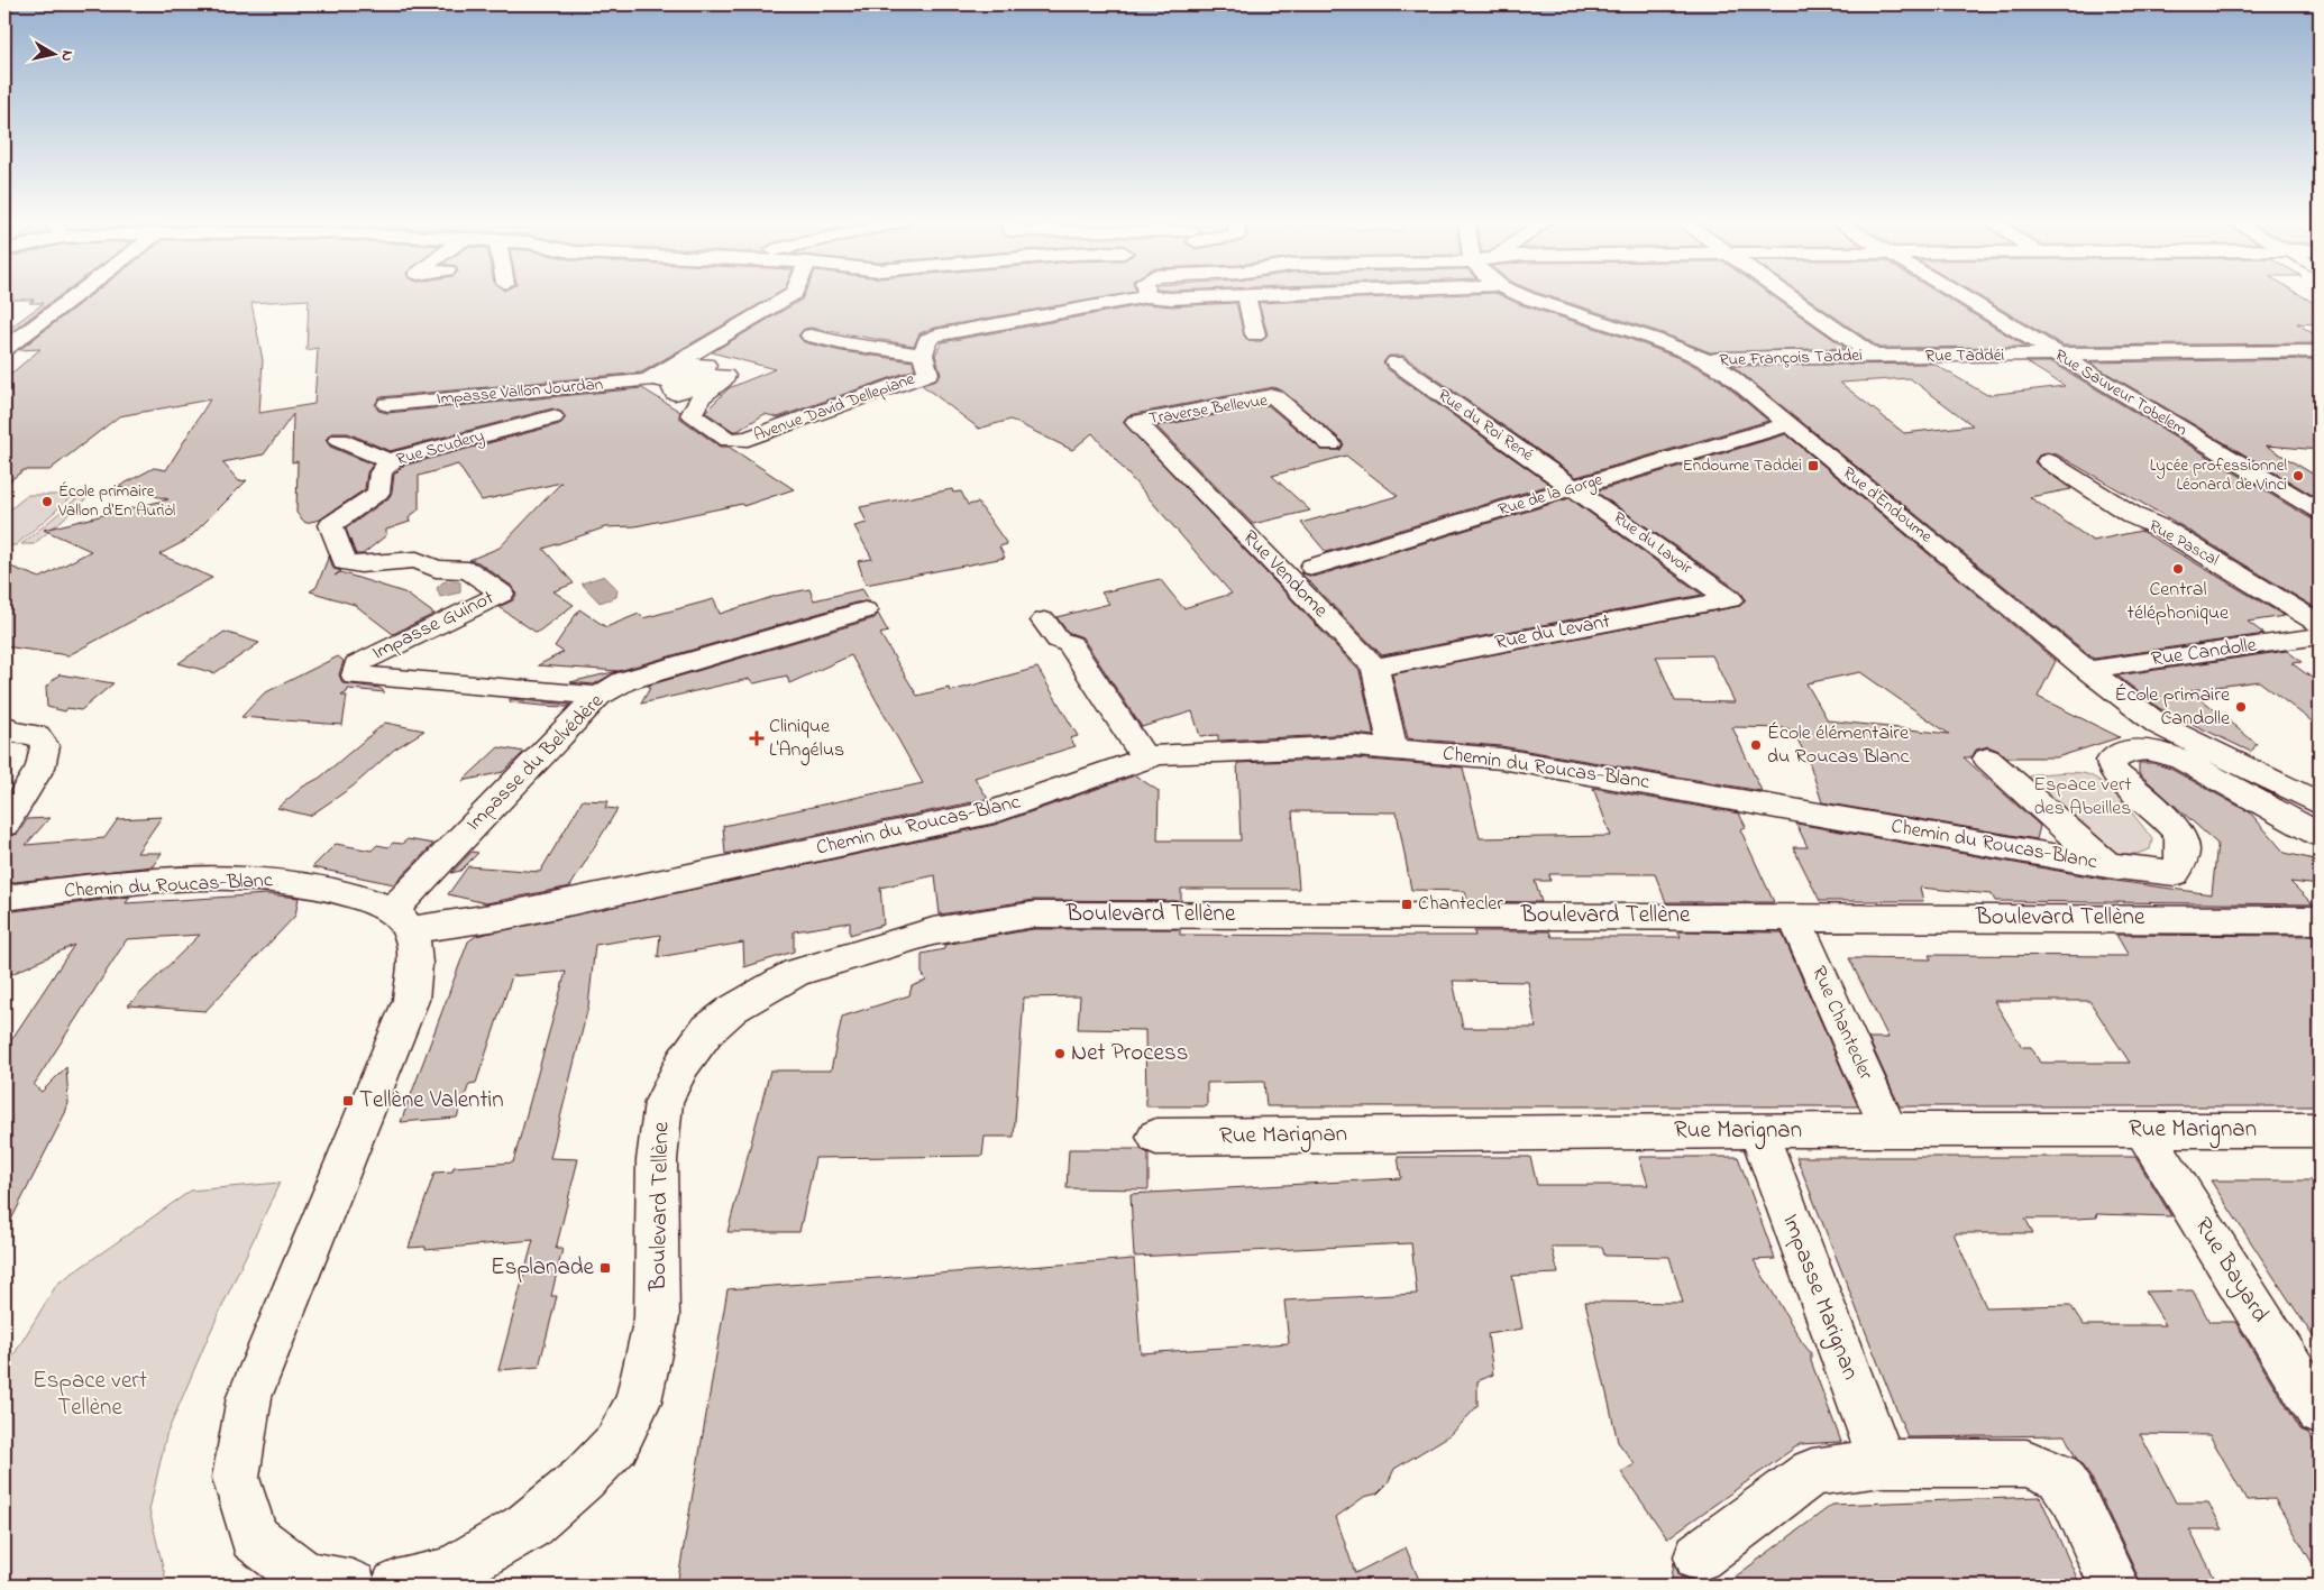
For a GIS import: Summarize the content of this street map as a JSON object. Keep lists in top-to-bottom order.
{
  "streets": {
    "street": [
      "Rue Taddéi",
      "Rue François Taddei",
      "Impasse Vallon Jourdan",
      "Rue Sauveur Tobelem",
      "Avenue David Dellepiane",
      "Traverse Bellevue",
      "Rue du Roi René",
      "Rue Scudery",
      "Rue de la Gorge",
      "Rue d'Endoume",
      "Rue du Lavoir",
      "Rue Pascal",
      "Rue Vendome",
      "Impasse Guinot",
      "Rue du Levant",
      "Rue Candolle",
      "Impasse du Belvédère",
      "Chemin du Roucas-Blanc",
      "Boulevard Tellène",
      "Rue Chantecler",
      "Rue Marignan",
      "Rue Bayard",
      "Impasse Marignan"
    ]
  },
  "crossings": [
    ["Rue Taddéi", "Rue François Taddei"],
    ["Rue Taddéi", "Rue Sauveur Tobelem"],
    ["Rue François Taddei", "Rue d'Endoume"],
    ["Impasse Vallon Jourdan", "Avenue David Dellepiane"],
    ["Traverse Bellevue", "Rue Vendome"],
    ["Rue du Roi René", "Rue de la Gorge"],
    ["Rue du Roi René", "Rue du Lavoir"],
    ["Rue Scudery", "Impasse Guinot"],
    ["Rue de la Gorge", "Rue d'Endoume"],
    ["Rue de la Gorge", "Rue du Lavoir"],
    ["Rue d'Endoume", "Rue Candolle"],
    ["Rue du Lavoir", "Rue du Levant"],
    ["Rue Vendome", "Rue du Levant"],
    ["Impasse Guinot", "Impasse du Belvédère"],
    ["Impasse du Belvédère", "Chemin du Roucas-Blanc"],
    ["Boulevard Tellène", "Rue Chantecler"],
    ["Rue Chantecler", "Rue Marignan"],
    ["Rue Marignan", "Rue Bayard"],
    ["Rue Marignan", "Impasse Marignan"]
  ],
  "parks": ["Espace vert des Abeilles", "Espace vert Tellène"],
  "places": {
    "transit": [
      "Endoume Taddei",
      "Chantecler",
      "Tellène Valentin",
      "Esplanade"
    ],
    "other": [
      "Lycée professionnel Léonard de Vinci",
      "École primaire Vallon d'En Auriòl",
      "Central téléphonique",
      "École primaire Candolle",
      "École élémentaire du Roucas Blanc",
      "Net Process"
    ],
    "health": ["Clinique L'Angélus"]
  },
  "north": "right"
}
